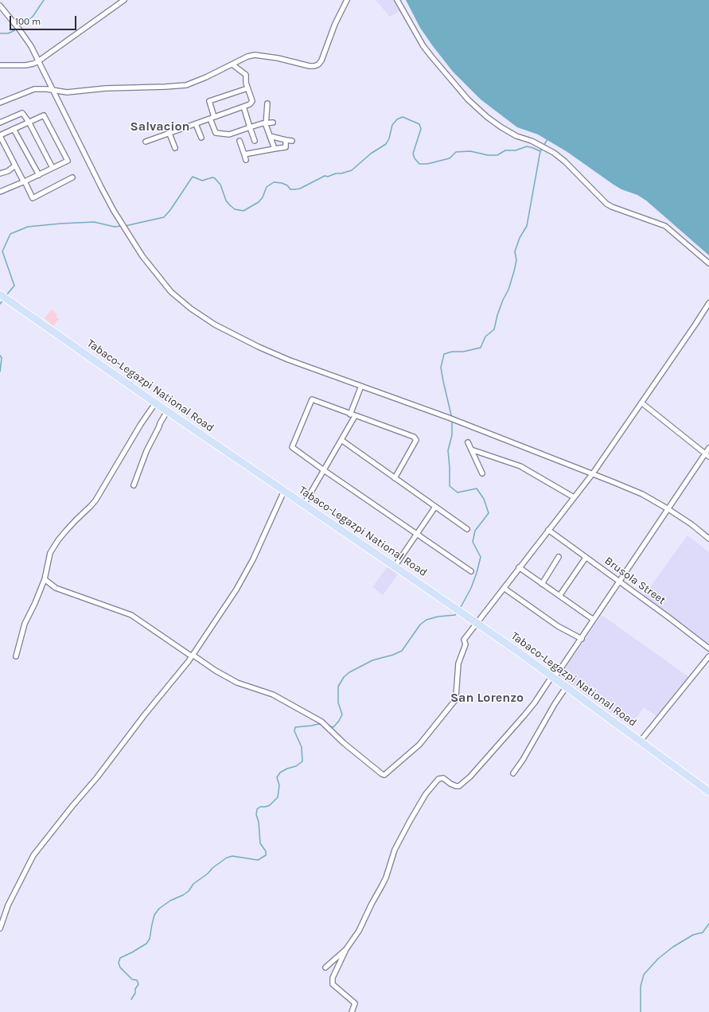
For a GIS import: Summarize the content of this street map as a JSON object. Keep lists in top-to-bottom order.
{
  "streets": {
    "main road": ["Tabaco-Legazpi National Road"],
    "street": ["Brusola Street"]
  },
  "districts": ["Salvacion", "San Lorenzo"],
  "scale_bar": "100 m"
}
